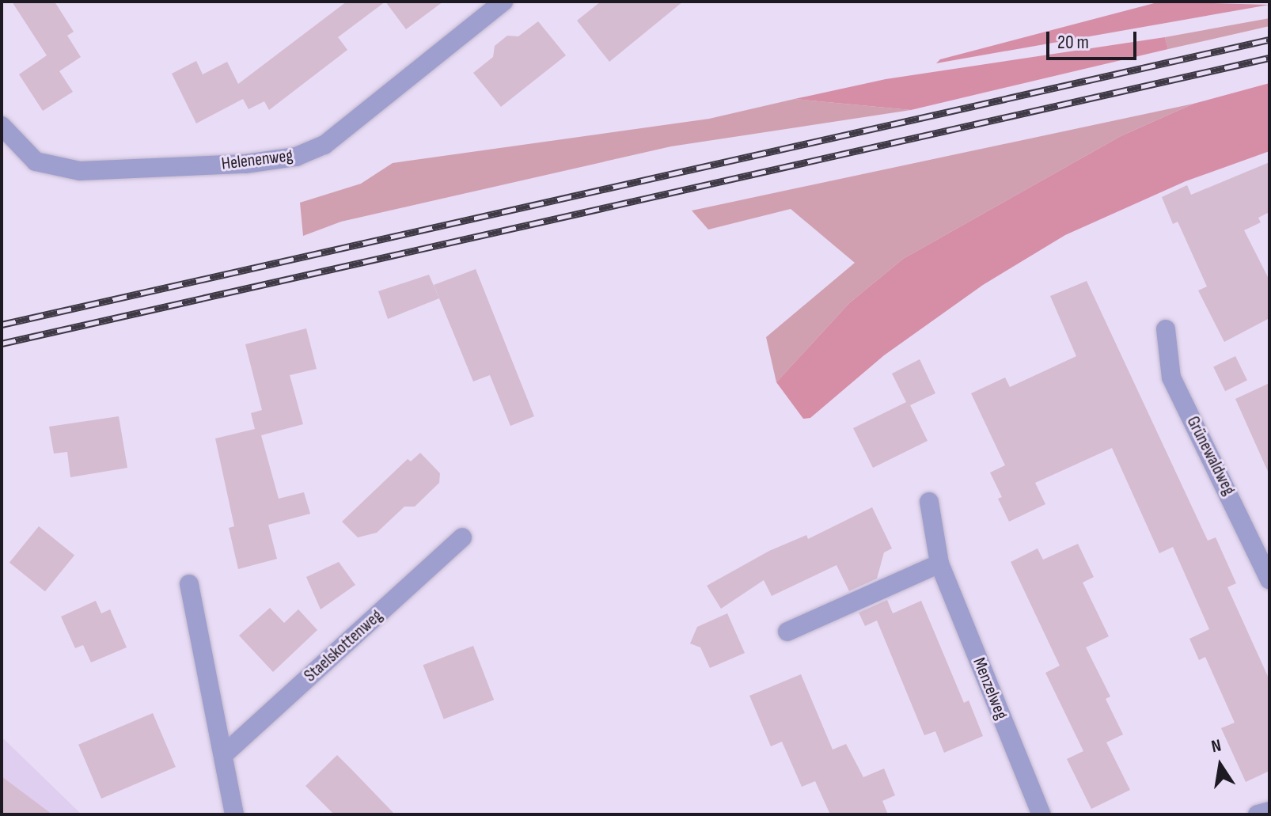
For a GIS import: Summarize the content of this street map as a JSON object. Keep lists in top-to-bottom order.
{
  "streets": {
    "street": [
      "Helenenweg",
      "Grünewaldweg",
      "Staelskottenweg",
      "Menzelweg"
    ]
  },
  "scale_bar": "20 m",
  "north": "top"
}
